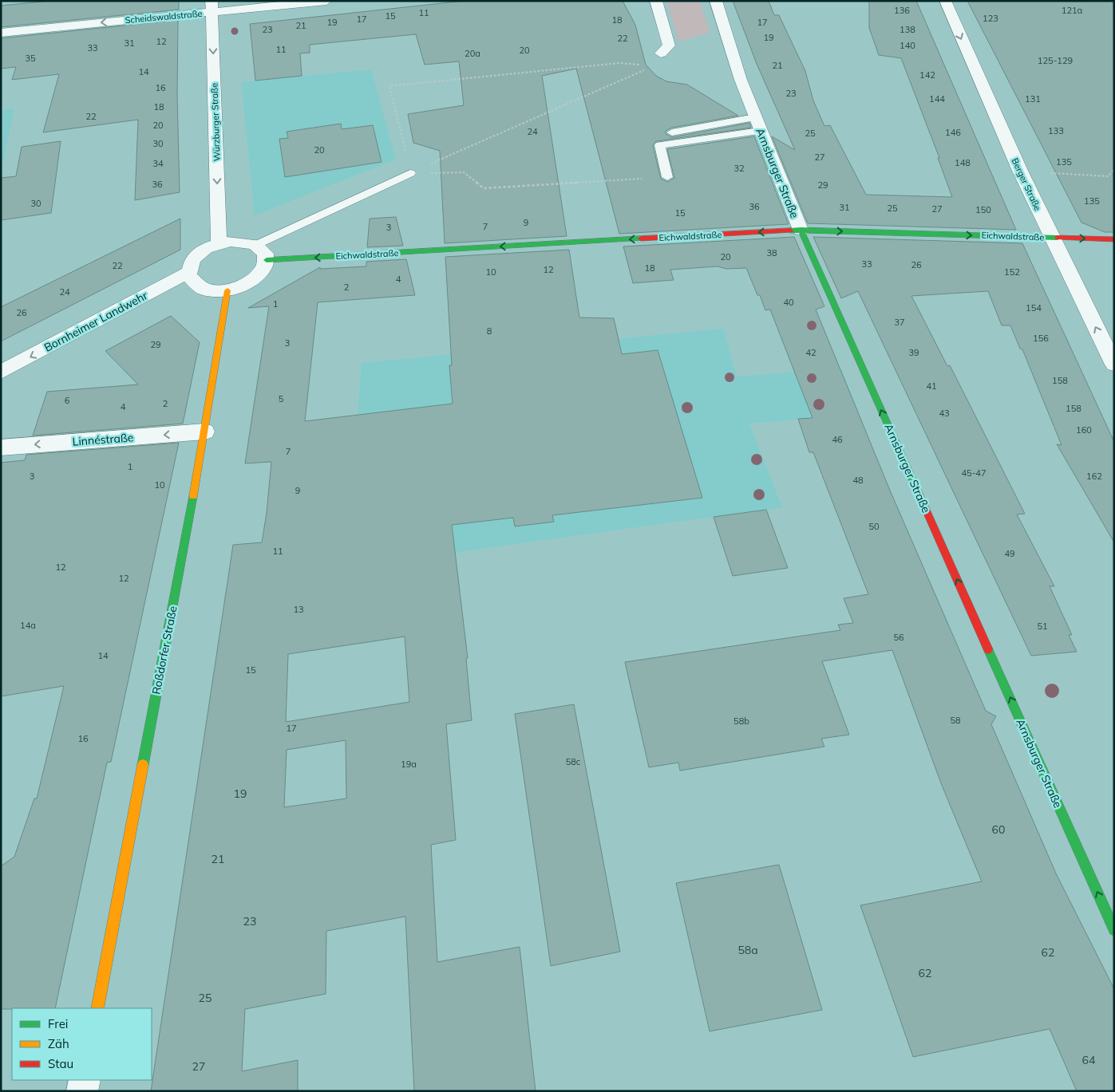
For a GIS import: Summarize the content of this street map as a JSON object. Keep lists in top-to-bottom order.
{
  "streets": {
    "street": [
      "Scheidswaldstraße",
      "Würzburger Straße",
      "Arnsburger Straße",
      "Berger Straße",
      "Eichwaldstraße",
      "Bornheimer Landwehr",
      "Linnéstraße",
      "Roßdorfer Straße"
    ]
  },
  "crossings": [
    ["Scheidswaldstraße", "Würzburger Straße"],
    ["Würzburger Straße", "Eichwaldstraße"],
    ["Würzburger Straße", "Bornheimer Landwehr"],
    ["Würzburger Straße", "Roßdorfer Straße"],
    ["Arnsburger Straße", "Eichwaldstraße"],
    ["Berger Straße", "Eichwaldstraße"],
    ["Eichwaldstraße", "Bornheimer Landwehr"],
    ["Eichwaldstraße", "Roßdorfer Straße"],
    ["Bornheimer Landwehr", "Roßdorfer Straße"],
    ["Linnéstraße", "Roßdorfer Straße"]
  ],
  "one_way": [
    "Scheidswaldstraße",
    "Würzburger Straße",
    "Arnsburger Straße",
    "Bornheimer Landwehr",
    "Linnéstraße"
  ],
  "house_numbers": [
    "136",
    "121a",
    "11",
    "15",
    "123",
    "17",
    "18",
    "19",
    "17",
    "21",
    "23",
    "138",
    "19",
    "22",
    "12",
    "31",
    "140",
    "33",
    "11",
    "20",
    "20a",
    "35",
    "125-129",
    "21",
    "14",
    "142",
    "16",
    "23",
    "144",
    "131",
    "18",
    "22",
    "20",
    "133",
    "24",
    "146",
    "25",
    "30",
    "20",
    "27",
    "135",
    "148",
    "34",
    "32",
    "36",
    "29",
    "135",
    "30",
    "36",
    "31",
    "25",
    "27",
    "150",
    "15",
    "9",
    "7",
    "3",
    "38",
    "20",
    "33",
    "26",
    "22",
    "18",
    "12",
    "10",
    "152",
    "4",
    "2",
    "24",
    "40",
    "1",
    "154",
    "26",
    "37",
    "8",
    "156",
    "3",
    "29",
    "42",
    "39",
    "158",
    "41",
    "5",
    "6",
    "2",
    "4",
    "158",
    "43",
    "160",
    "46",
    "7",
    "1",
    "45-47",
    "3",
    "162",
    "48",
    "10",
    "9",
    "50",
    "11",
    "49",
    "12",
    "12",
    "13",
    "14a",
    "51",
    "56",
    "14",
    "15",
    "58",
    "58b",
    "17",
    "16",
    "58c",
    "19a",
    "19",
    "60",
    "21",
    "23",
    "58a",
    "62",
    "62",
    "25",
    "64",
    "27"
  ],
  "legend": ["Frei", "Zäh", "Stau"]
}
